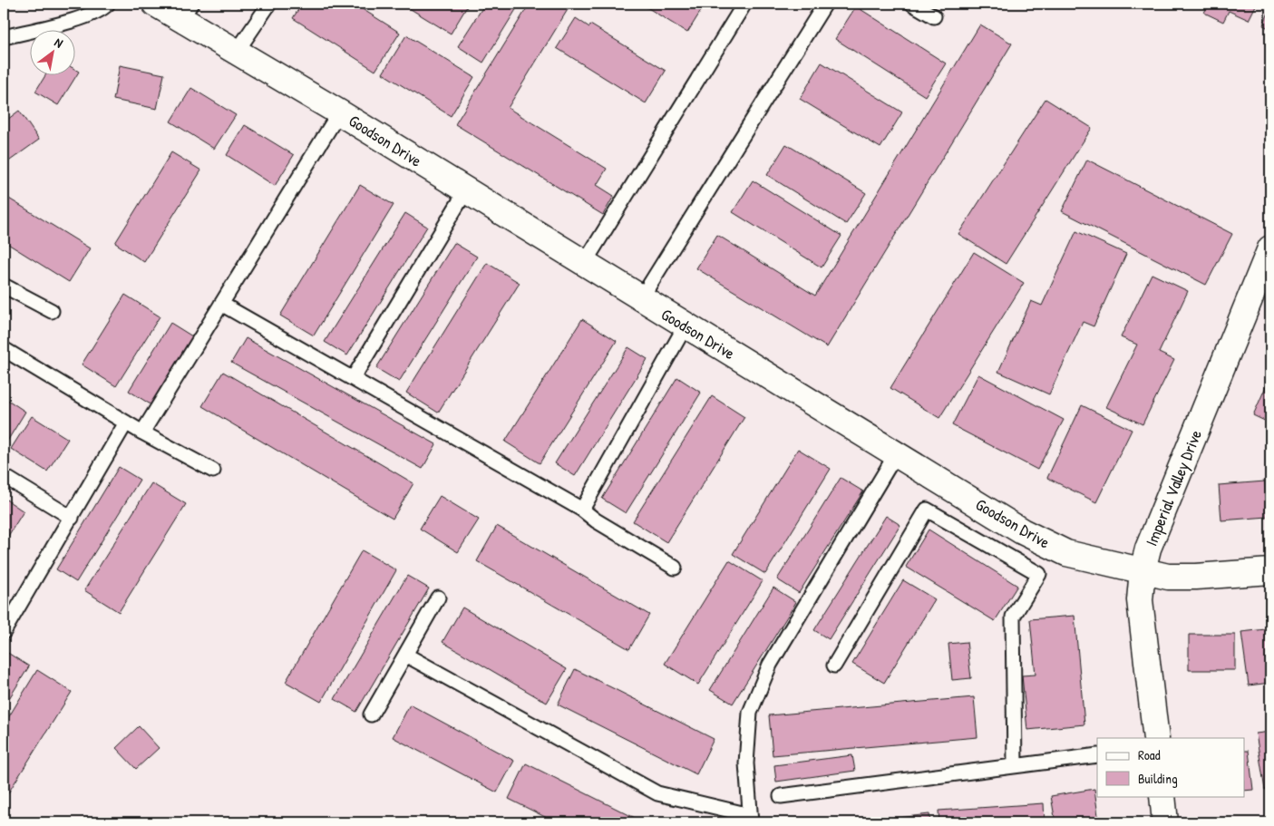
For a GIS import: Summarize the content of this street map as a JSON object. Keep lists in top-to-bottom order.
{
  "streets": {
    "street": ["Goodson Drive", "Imperial Valley Drive"]
  },
  "crossings": [
    ["Goodson Drive", "Imperial Valley Drive"]
  ],
  "legend": ["Road", "Building"],
  "north": "top right"
}
